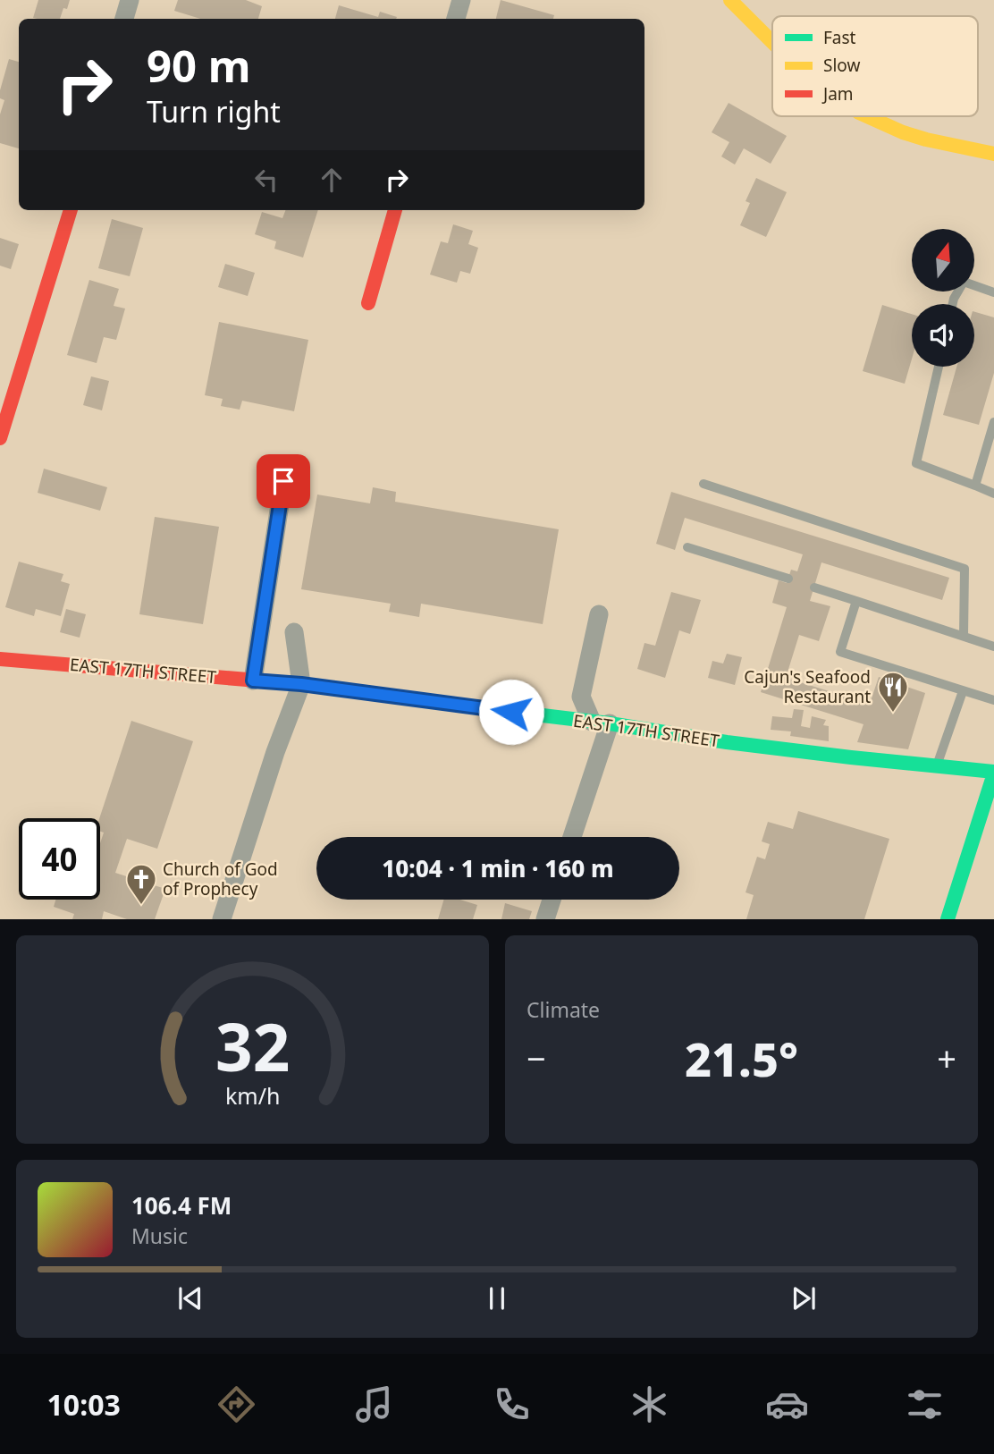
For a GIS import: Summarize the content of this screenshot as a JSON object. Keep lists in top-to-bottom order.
{
  "streets": {
    "main road": ["EAST 17TH STREET"]
  },
  "places": {
    "restaurant": ["Cajun's Seafood Restaurant"],
    "church": ["Church of God of Prophecy"]
  },
  "legend": ["Fast", "Slow", "Jam"],
  "north": "top",
  "page": {
    "turn": ["90 m", "Turn right"],
    "limit": "40",
    "trip": "10:04 · 1 min · 160 m",
    "tile": "Climate",
    "heat": ["−", "21.5°", "+"],
    "song": ["106.4 FM", "Music"],
    "tabs": "10:03",
    "gauge": ["32", "km/h"]
  }
}
